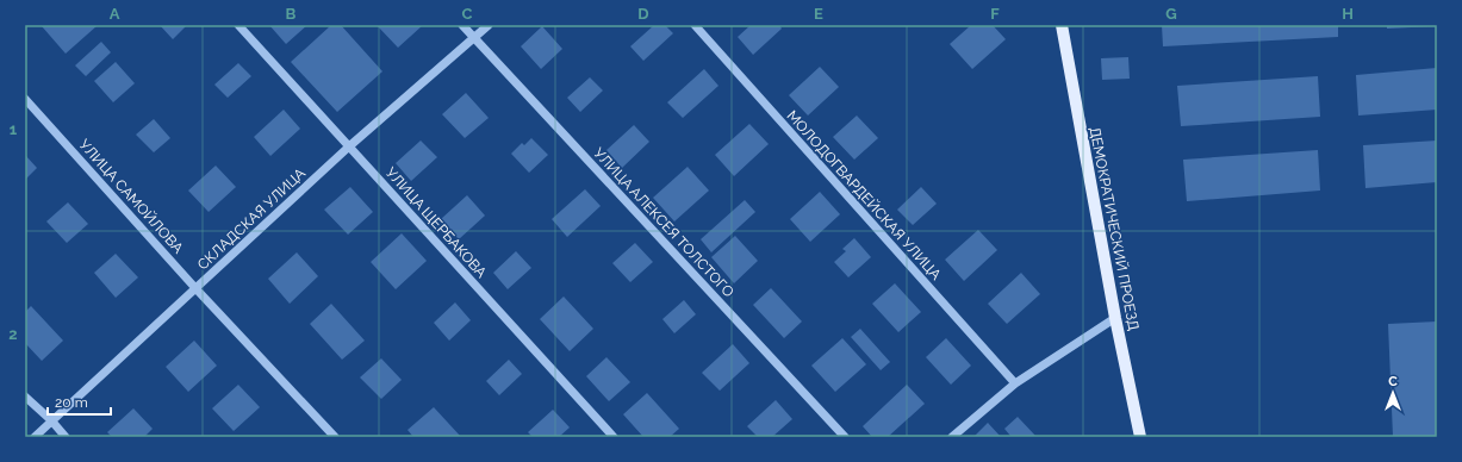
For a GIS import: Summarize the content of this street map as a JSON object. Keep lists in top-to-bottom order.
{
  "streets": {
    "main road": ["ДЕМОКРАТИЧЕСКИЙ ПРОЕЗД"],
    "street": [
      "МОЛОДОГВАРДЕЙСКАЯ УЛИЦА",
      "УЛИЦА САМОЙЛОВА",
      "СКЛАДСКАЯ УЛИЦА",
      "УЛИЦА ЩЕРБАКОВА",
      "УЛИЦА АЛЕКСЕЯ ТОЛСТОГО"
    ]
  },
  "crossings": [
    ["УЛИЦА САМОЙЛОВА", "СКЛАДСКАЯ УЛИЦА"],
    ["СКЛАДСКАЯ УЛИЦА", "УЛИЦА ЩЕРБАКОВА"],
    ["СКЛАДСКАЯ УЛИЦА", "УЛИЦА АЛЕКСЕЯ ТОЛСТОГО"]
  ],
  "scale_bar": "20 m",
  "north": "top",
  "grid": {
    "columns": [
      "A",
      "B",
      "C",
      "D",
      "E",
      "F",
      "G",
      "H"
    ],
    "rows": ["1", "2"]
  }
}
